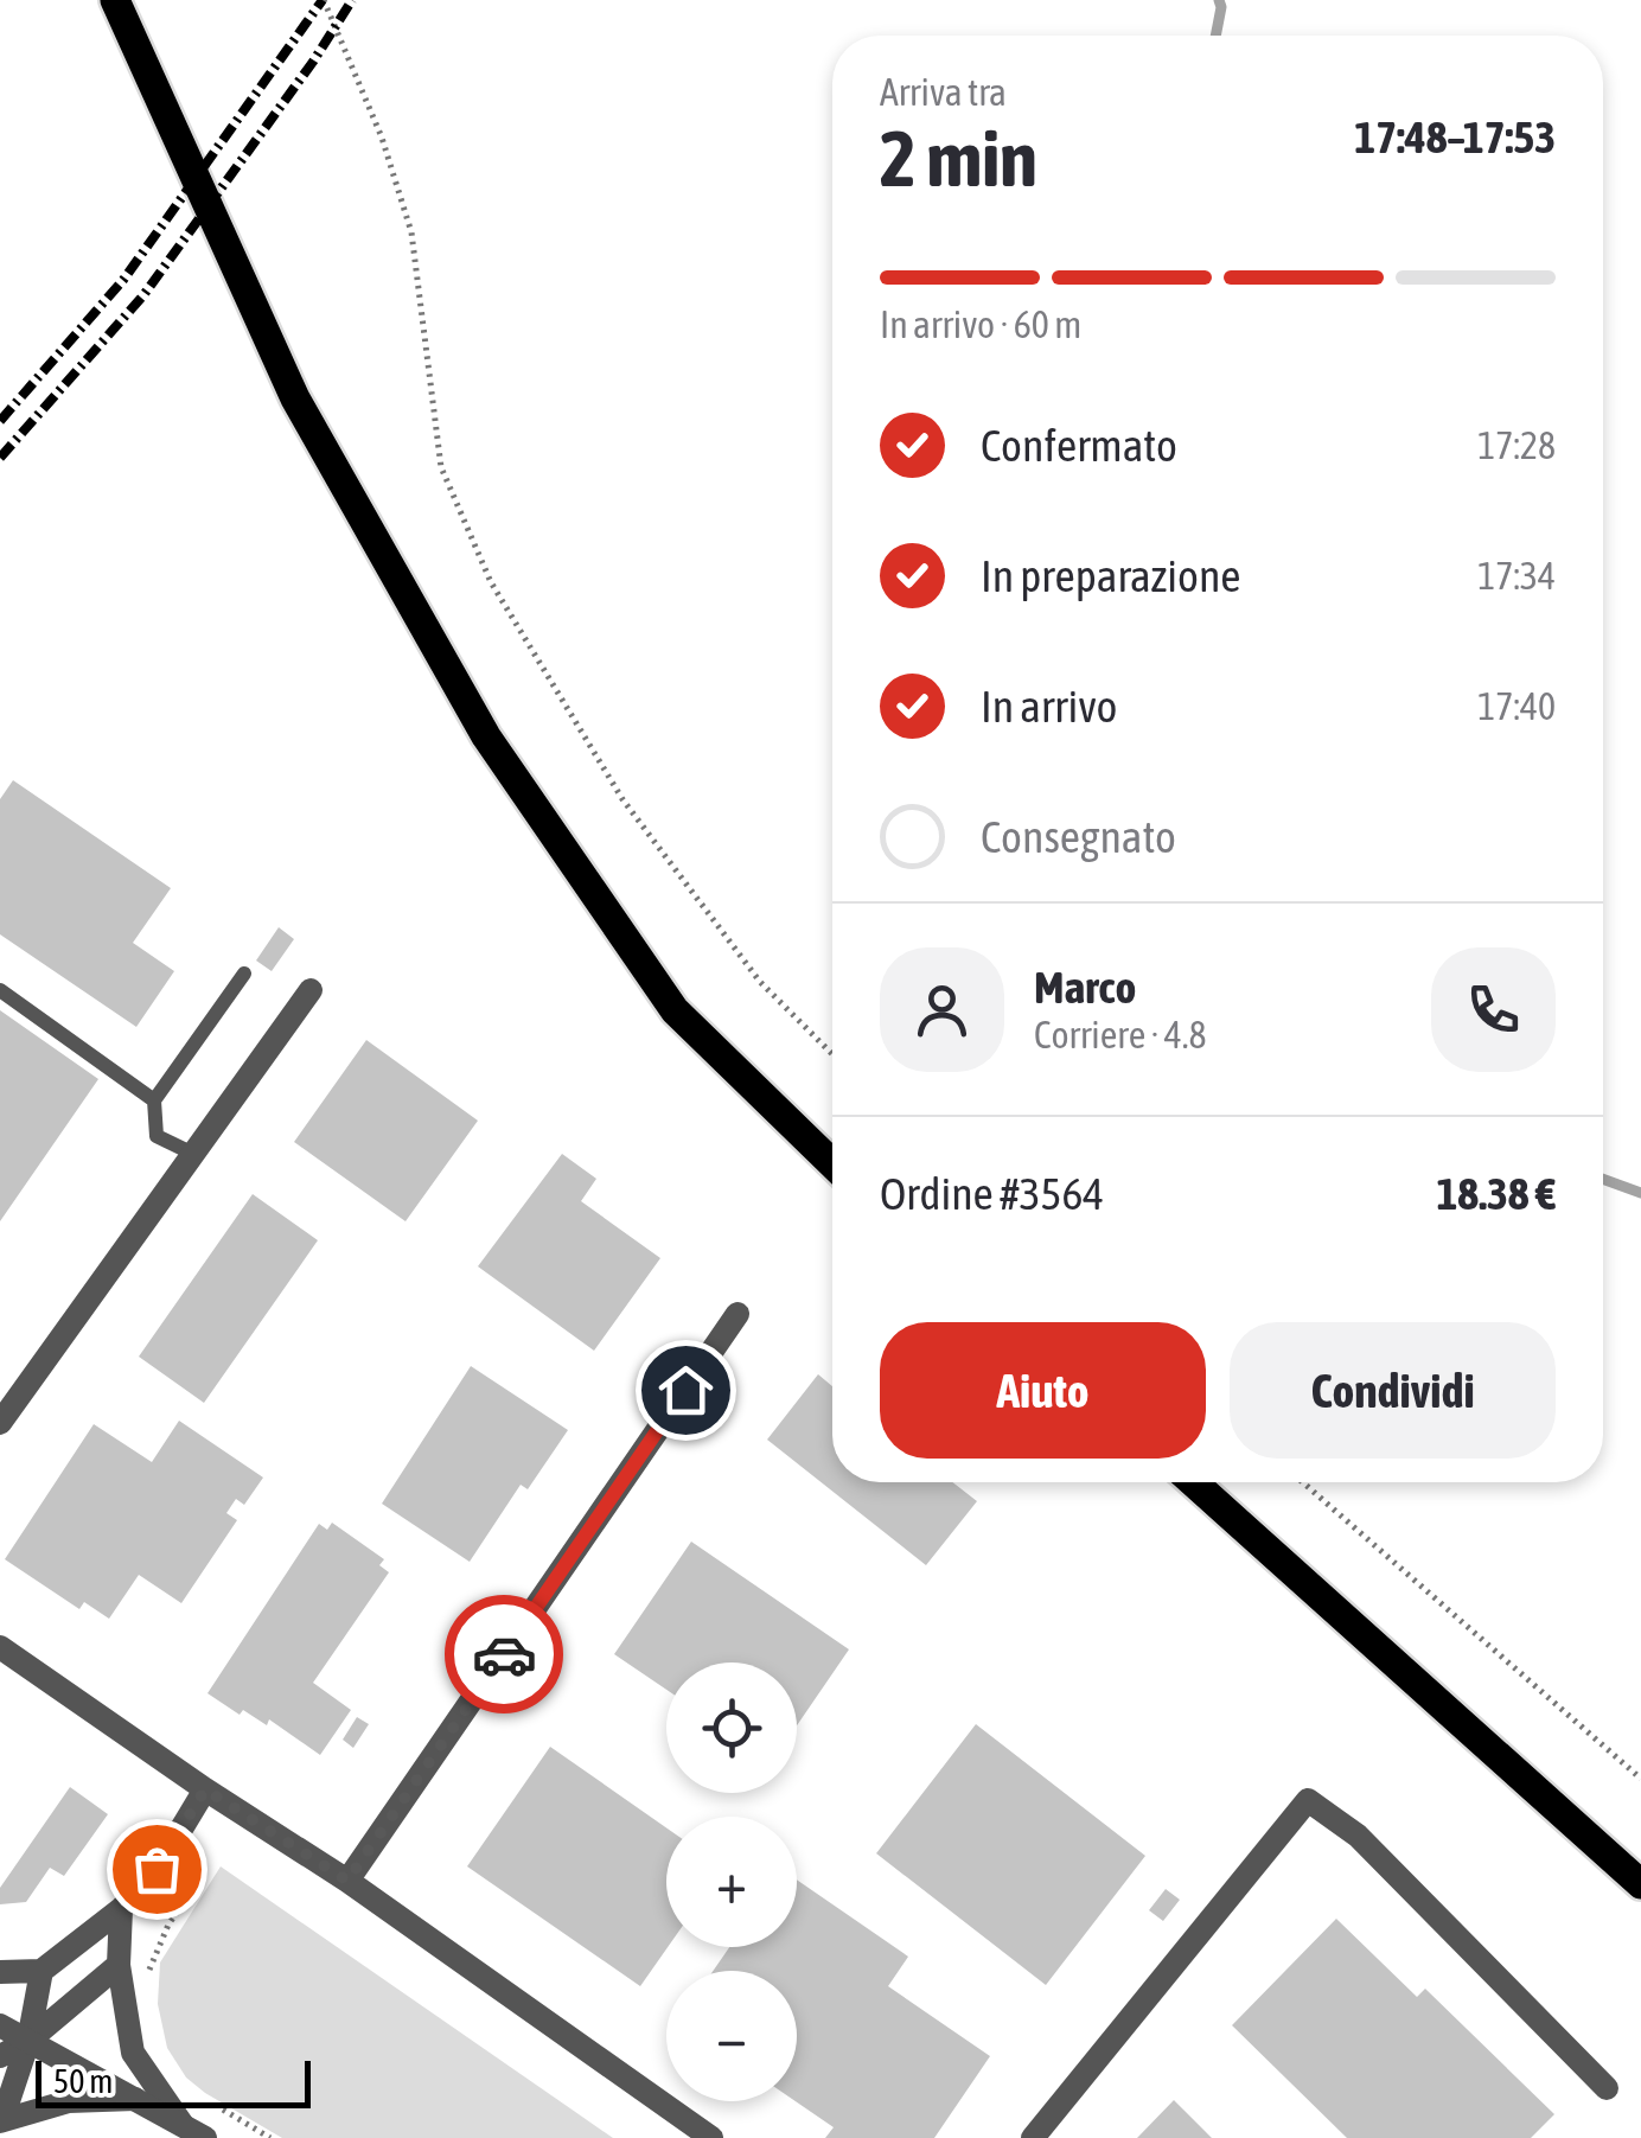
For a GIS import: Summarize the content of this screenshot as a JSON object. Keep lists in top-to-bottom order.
{
  "scale_bar": "50 m",
  "page": {
    "heading": ["2 min", "Arriva tra", "17:48–17:53"],
    "panel": [
      "Marco",
      "Corriere · 4.8",
      "Ordine #3564",
      "18.38 €"
    ],
    "bar": "In arrivo · 60 m",
    "list": [
      ["Confermato", "17:28"],
      ["In preparazione", "17:34"],
      ["In arrivo", "17:40"],
      "Consegnato"
    ],
    "buttons": ["Aiuto", "Condividi"],
    "map_buttons": ["+", "−"],
    "scale": "50 m"
  }
}
